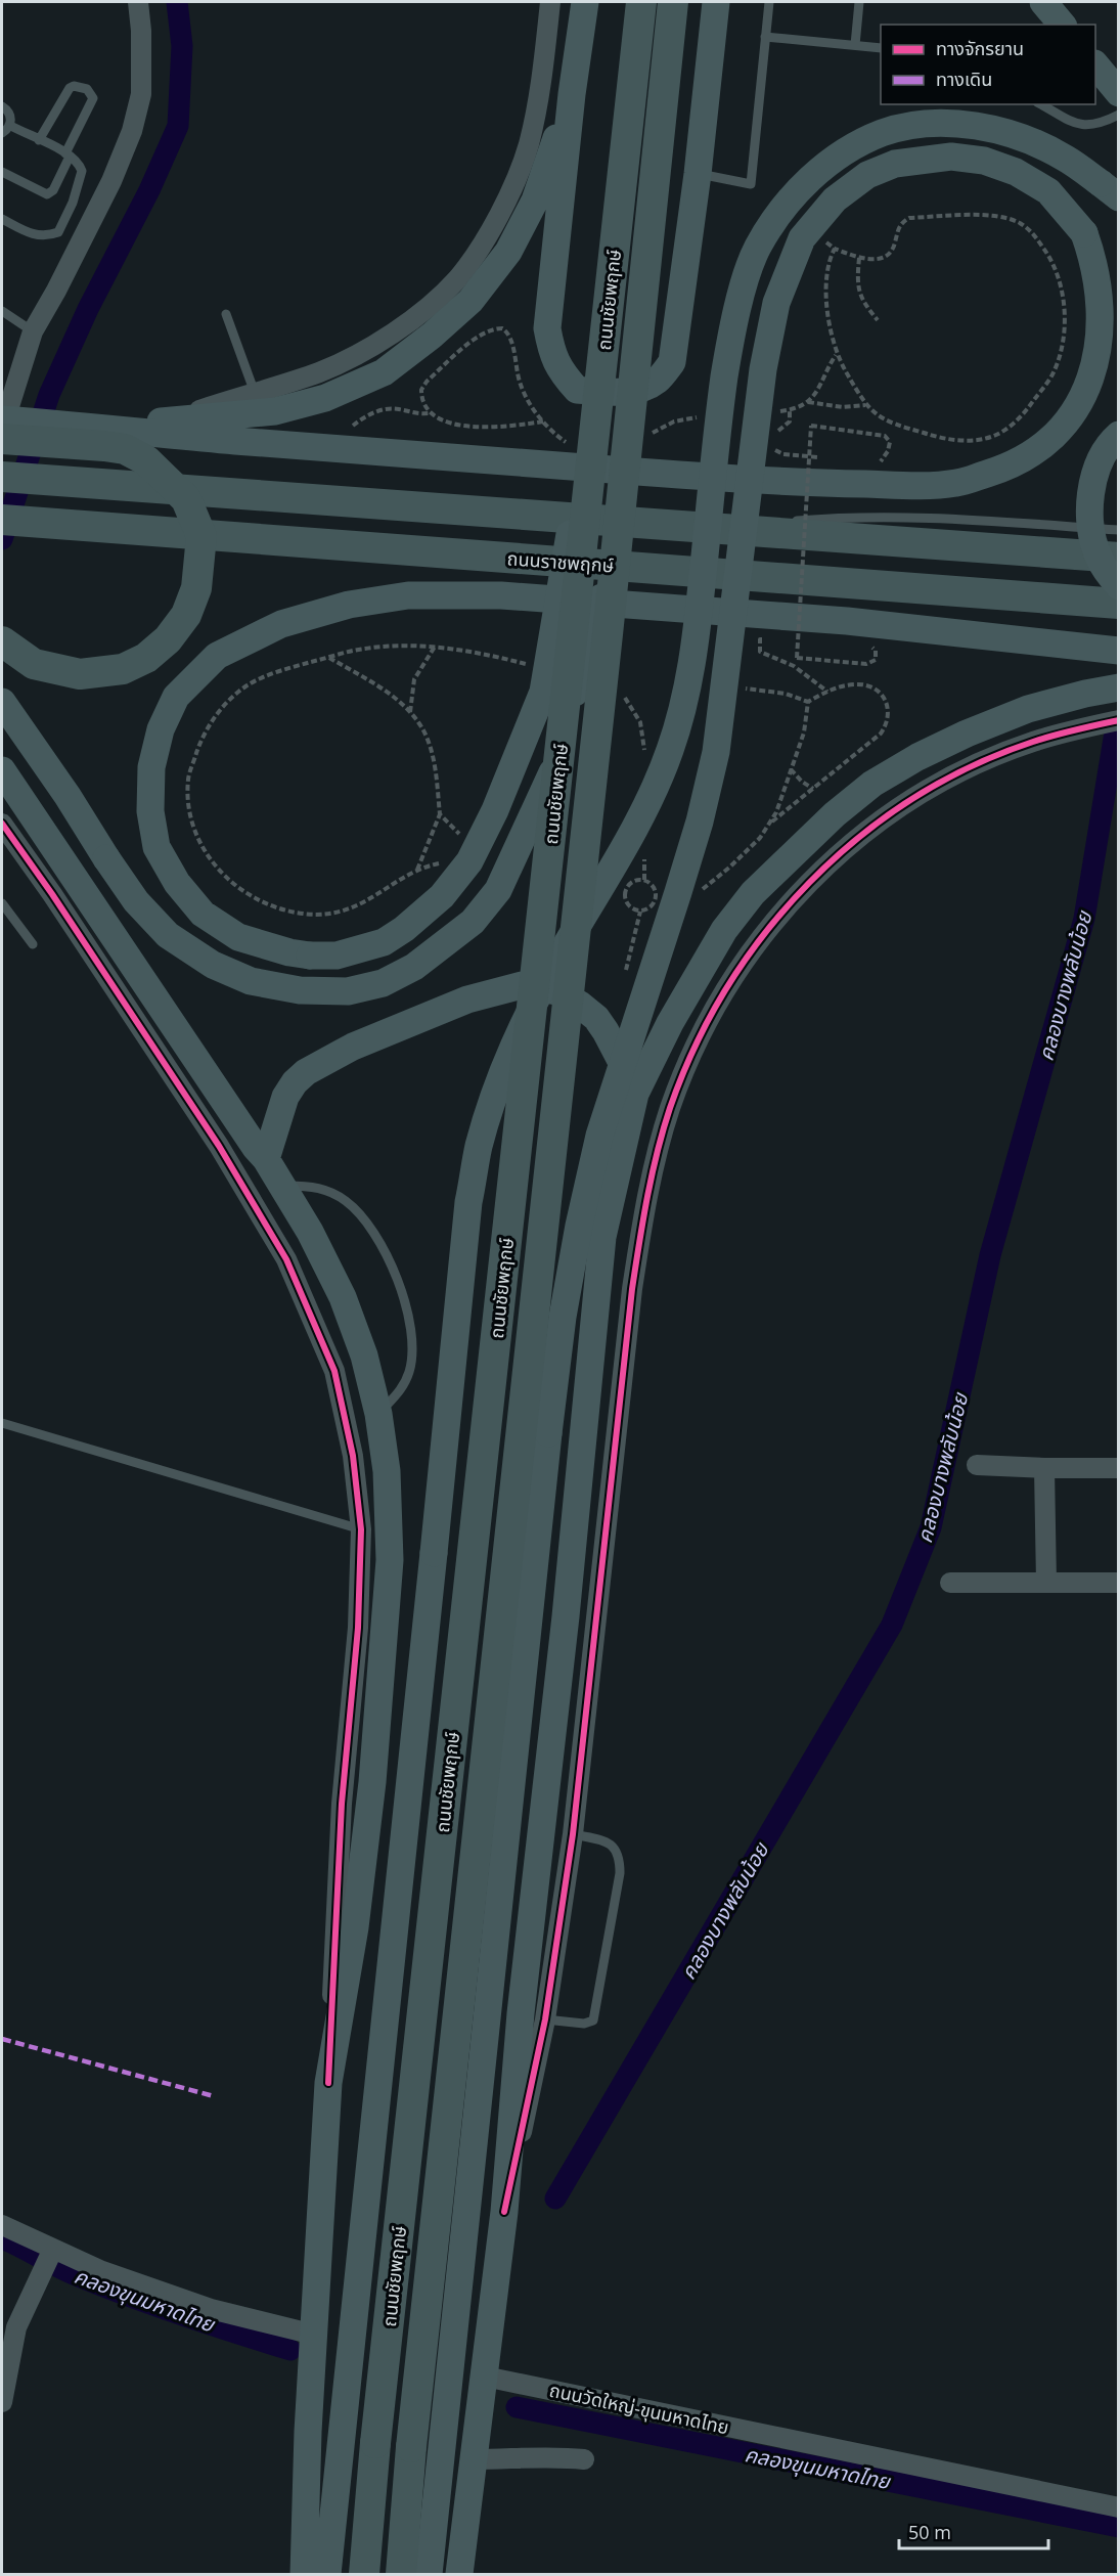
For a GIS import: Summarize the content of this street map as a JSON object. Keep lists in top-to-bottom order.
{
  "streets": {
    "main road": ["ถนนชัยพฤกษ์", "ถนนราชพฤกษ์"],
    "street": ["ถนนวัดใหญ่-ขุนมหาดไทย"]
  },
  "water": ["คลองบางพลับน้อย", "คลองขุนมหาดไทย"],
  "legend": ["ทางจักรยาน", "ทางเดิน"],
  "scale_bar": "50 m"
}
